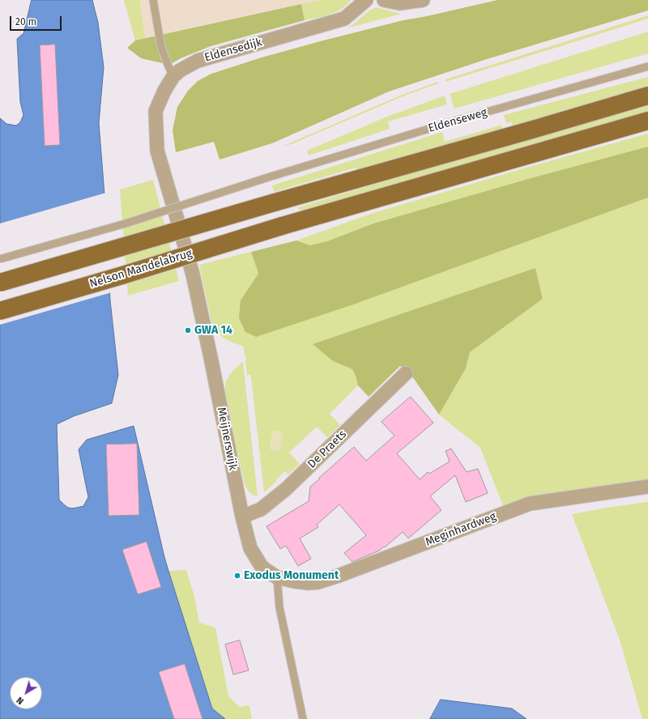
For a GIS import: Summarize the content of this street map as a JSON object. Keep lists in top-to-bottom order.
{
  "streets": {
    "main road": ["Nelson Mandelabrug"],
    "street": [
      "Eldensedijk",
      "Meijnerswijk",
      "De Praets",
      "Meginhardweg"
    ],
    "lane": ["Eldenseweg"]
  },
  "crossings": [
    ["Eldensedijk", "Meijnerswijk"],
    ["Meijnerswijk", "De Praets"],
    ["Meijnerswijk", "Meginhardweg"]
  ],
  "places": ["GWA 14", "Exodus Monument"],
  "scale_bar": "20 m",
  "north": "bottom left"
}
